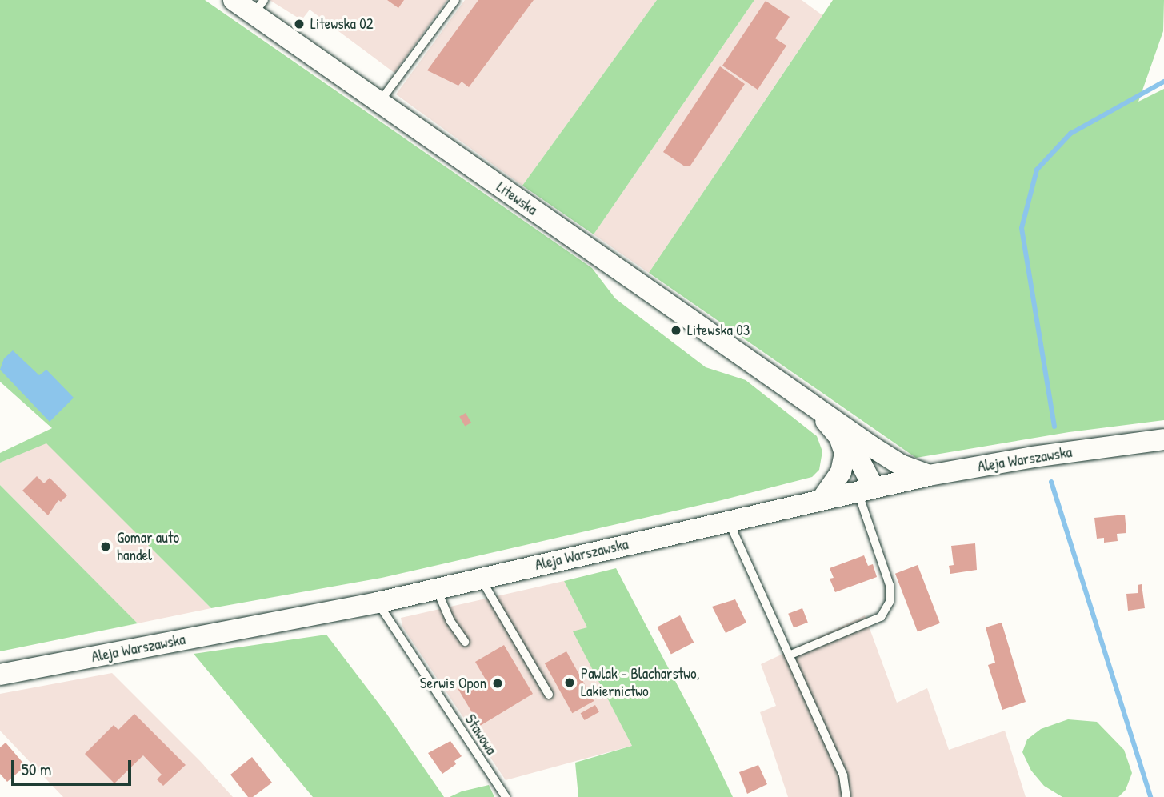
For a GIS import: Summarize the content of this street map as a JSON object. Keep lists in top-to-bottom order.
{
  "streets": {
    "street": ["Litewska", "Aleja Warszawska"],
    "lane": ["Stawowa"]
  },
  "crossings": [
    ["Aleja Warszawska", "Stawowa"]
  ],
  "places": [
    "Litewska 02",
    "Litewska 03",
    "Gomar auto handel",
    "Pawlak - Blacharstwo, Lakiernictwo",
    "Serwis Opon"
  ],
  "scale_bar": "50 m"
}
